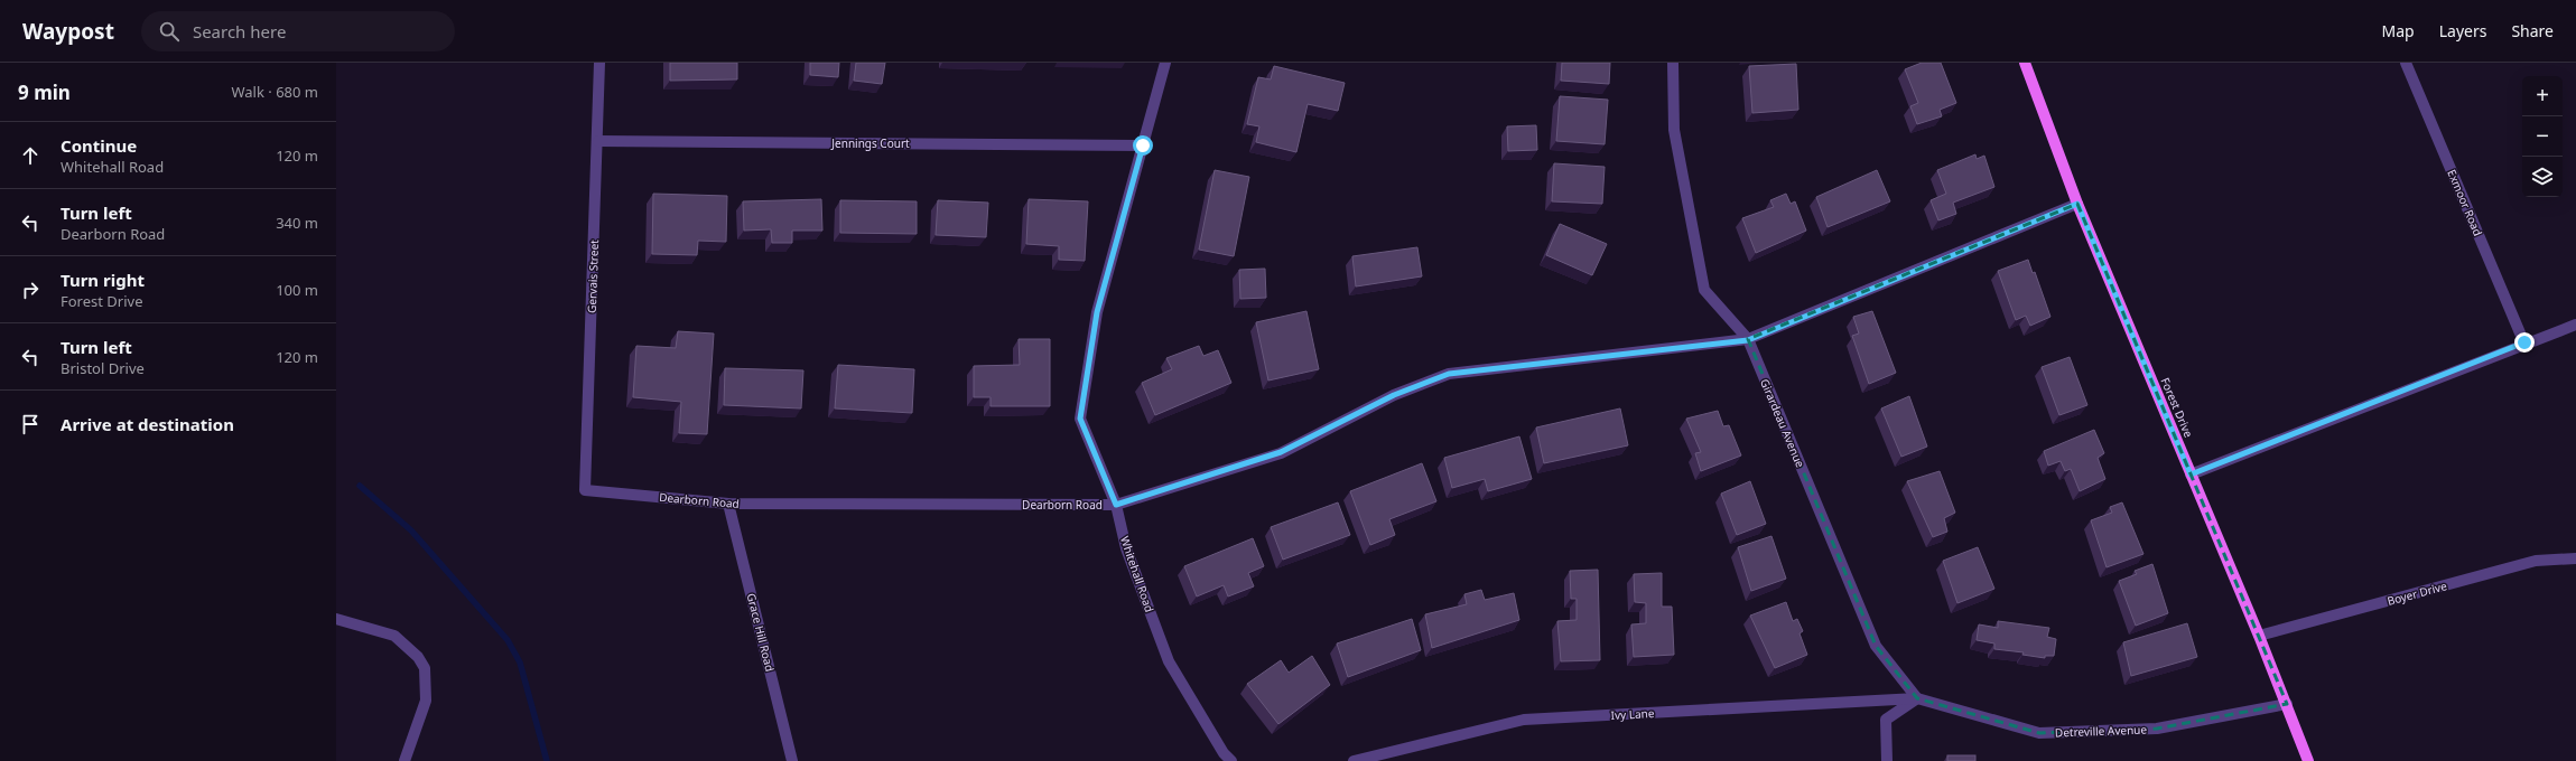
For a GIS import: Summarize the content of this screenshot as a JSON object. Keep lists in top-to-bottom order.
{
  "streets": {
    "main road": ["Forest Drive"],
    "street": [
      "Jennings Court",
      "Exmoor Road",
      "Gervais Street",
      "Girardeau Avenue",
      "Dearborn Road",
      "Whitehall Road",
      "Boyer Drive",
      "Grace Hill Road",
      "Ivy Lane",
      "Detreville Avenue"
    ]
  },
  "crossings": [
    ["Jennings Court", "Gervais Street"],
    ["Jennings Court", "Whitehall Road"],
    ["Gervais Street", "Dearborn Road"],
    ["Forest Drive", "Dearborn Road"],
    ["Forest Drive", "Boyer Drive"],
    ["Forest Drive", "Detreville Avenue"],
    ["Girardeau Avenue", "Dearborn Road"],
    ["Girardeau Avenue", "Ivy Lane"],
    ["Girardeau Avenue", "Detreville Avenue"],
    ["Dearborn Road", "Whitehall Road"],
    ["Dearborn Road", "Grace Hill Road"],
    ["Ivy Lane", "Detreville Avenue"]
  ],
  "page": {
    "header": "Waypost",
    "search": "Search here",
    "nav": ["Map", "Layers", "Share"],
    "heading": ["9 min", "Walk · 680 m"],
    "map_buttons": ["+", "−"],
    "list": [
      ["Continue", "Whitehall Road", "120 m"],
      ["Turn left", "Dearborn Road", "340 m"],
      ["Turn right", "Forest Drive", "100 m"],
      ["Turn left", "Bristol Drive", "120 m"],
      "Arrive at destination"
    ]
  }
}
